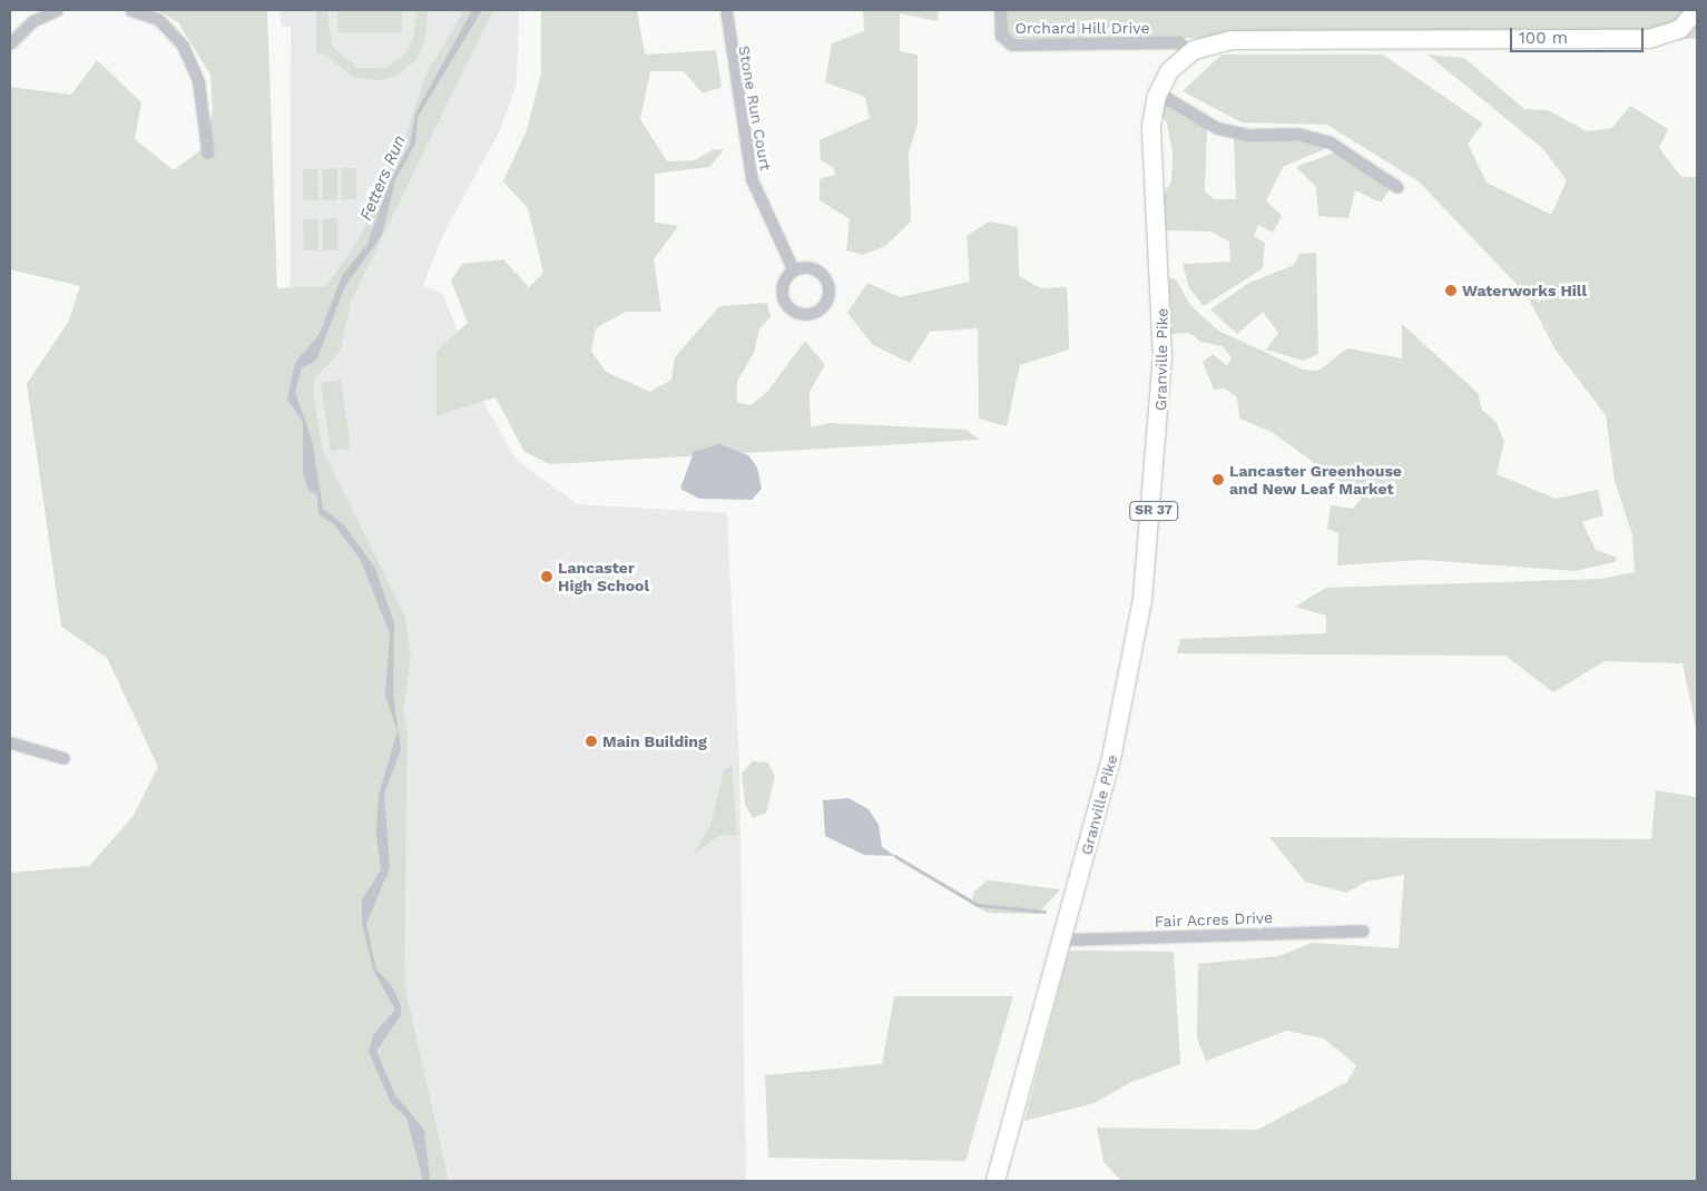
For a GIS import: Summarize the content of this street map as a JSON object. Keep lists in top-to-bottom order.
{
  "streets": {
    "highway": ["Granville Pike", "SR 37"],
    "street": ["Orchard Hill Drive", "Stone Run Court", "Fair Acres Drive"]
  },
  "crossings": [
    ["Orchard Hill Drive", "Granville Pike"],
    ["Granville Pike", "Fair Acres Drive"]
  ],
  "water": ["Fetters Run"],
  "places": [
    "Waterworks Hill",
    "Lancaster Greenhouse and New Leaf Market",
    "Lancaster High School",
    "Main Building"
  ],
  "scale_bar": "100 m"
}
